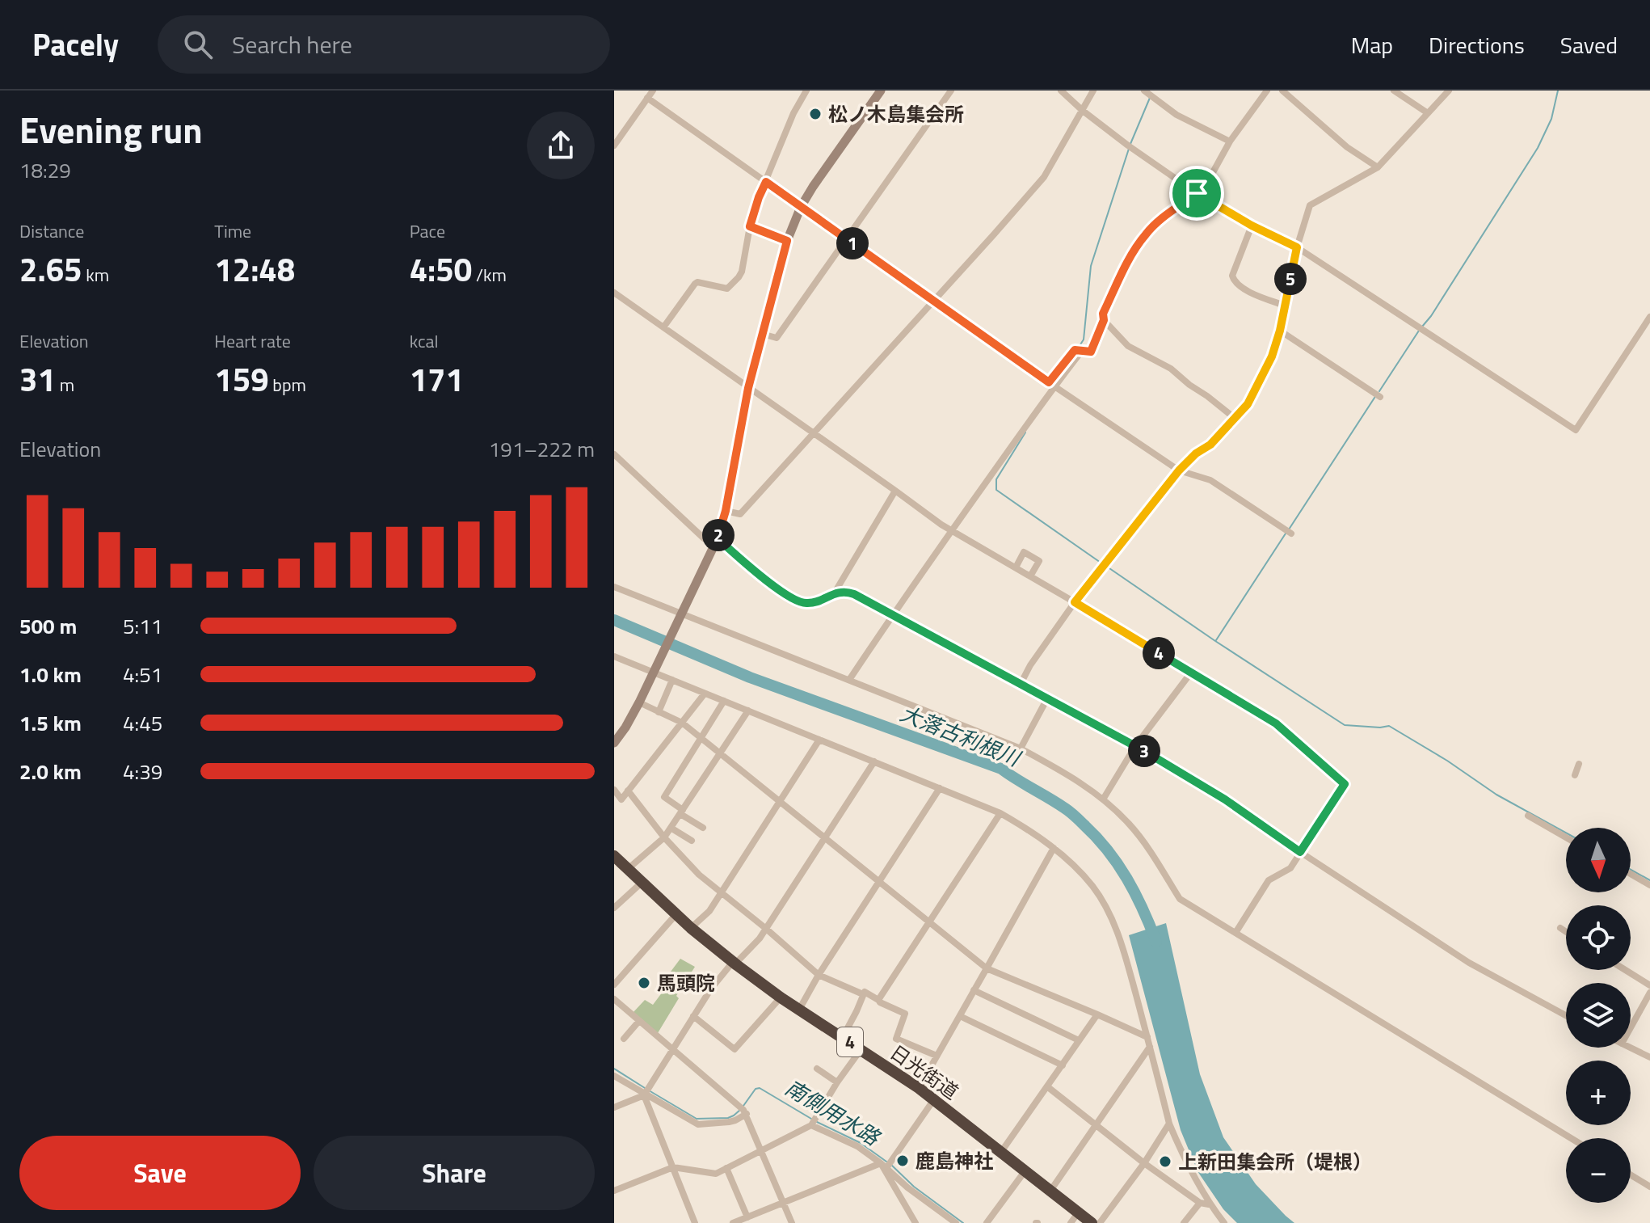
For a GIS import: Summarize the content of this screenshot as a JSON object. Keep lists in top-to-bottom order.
{
  "streets": {
    "highway": ["4", "日光街道"]
  },
  "water": ["大落古利根川", "南側用水路"],
  "places": [
    "松ノ木島集会所",
    "馬頭院",
    "鹿島神社",
    "上新田集会所（堤根）"
  ],
  "north": "bottom",
  "page": {
    "header": "Pacely",
    "search": "Search here",
    "nav": ["Map", "Directions", "Saved"],
    "heading": ["Evening run", "18:29"],
    "stats": [
      ["Distance", "2.65 km"],
      ["Time", "12:48"],
      ["Pace", "4:50 /km"],
      ["Elevation", "31 m"],
      ["Heart rate", "159 bpm"],
      ["kcal", "171"]
    ],
    "pins": [
      "1",
      "5",
      "2",
      "4",
      "3"
    ],
    "chart": ["Elevation", "191–222 m"],
    "list": [
      {
        "name": "500 m",
        "note": "5:11"
      },
      {
        "name": "1.0 km",
        "note": "4:51"
      },
      {
        "name": "1.5 km",
        "note": "4:45"
      },
      {
        "name": "2.0 km",
        "note": "4:39"
      }
    ],
    "map_buttons": ["+", "−"],
    "buttons": ["Save", "Share"]
  }
}
